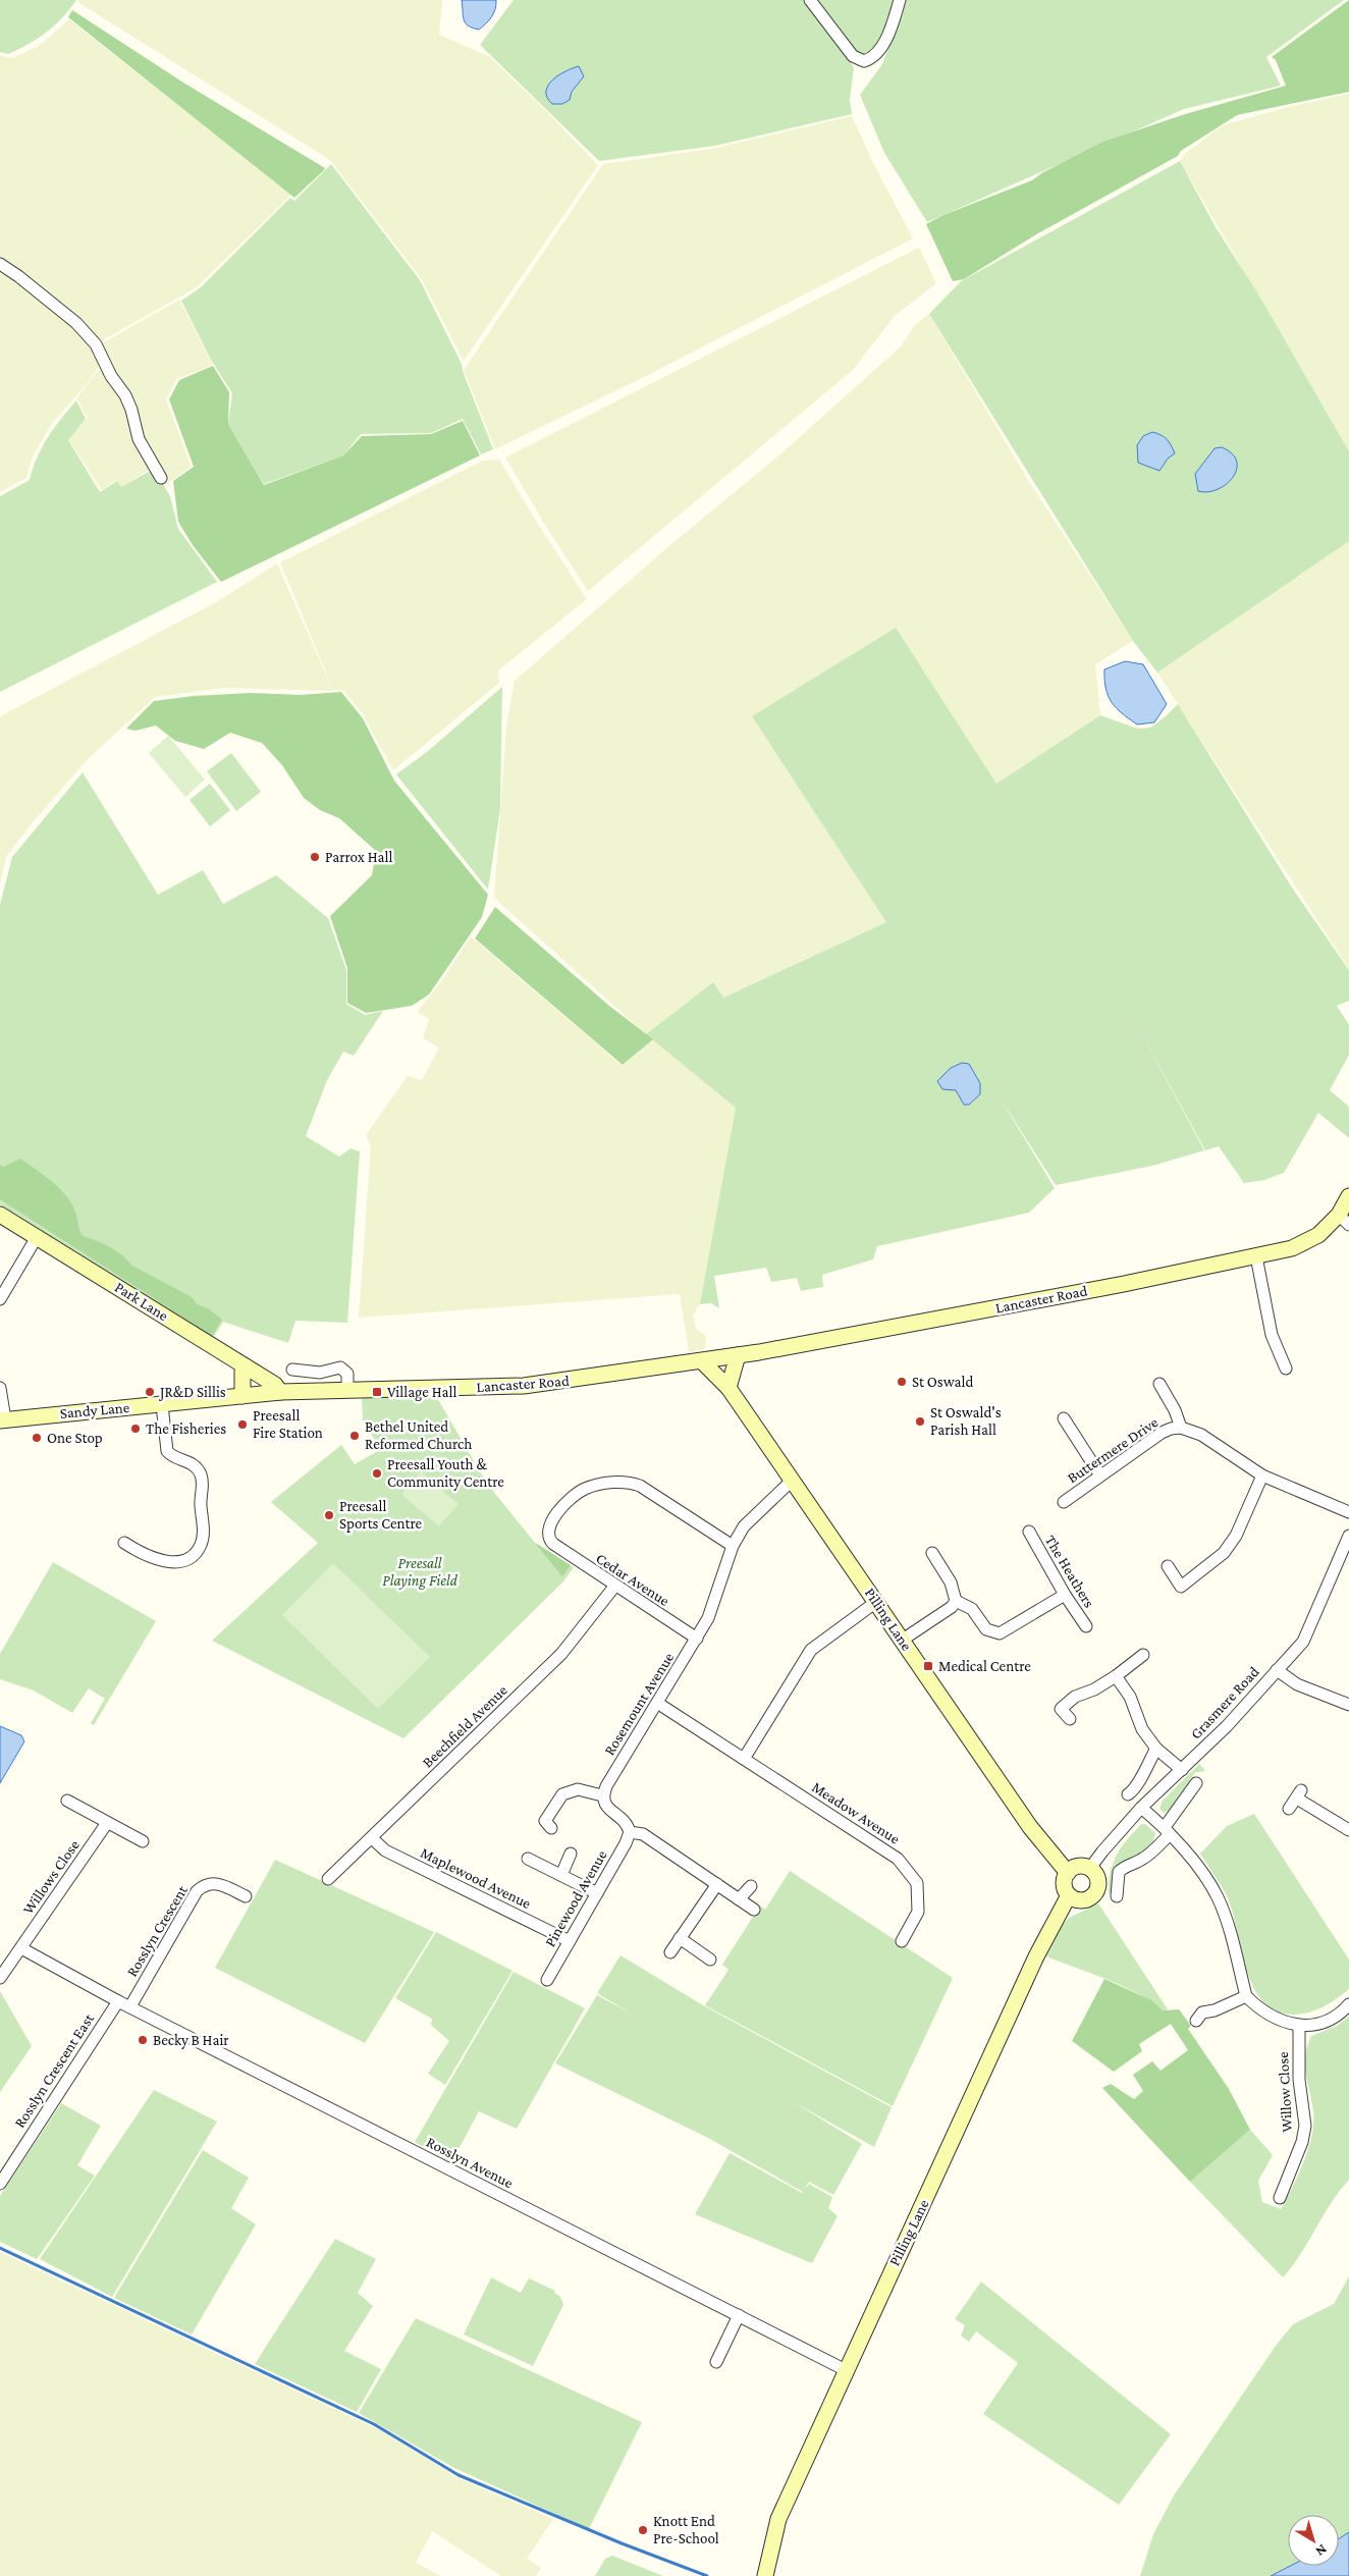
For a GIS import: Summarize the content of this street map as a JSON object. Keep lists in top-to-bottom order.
{
  "streets": {
    "main road": [
      "Lancaster Road",
      "Park Lane",
      "Sandy Lane",
      "Pilling Lane"
    ],
    "street": [
      "Buttermere Drive",
      "The Heathers",
      "Cedar Avenue",
      "Grasmere Road",
      "Rosemount Avenue",
      "Beechfield Avenue",
      "Meadow Avenue",
      "Willows Close",
      "Maplewood Avenue",
      "Pinewood Avenue",
      "Rosslyn Crescent",
      "Rosslyn Crescent East",
      "Willow Close",
      "Rosslyn Avenue"
    ]
  },
  "crossings": [
    ["Lancaster Road", "Park Lane"],
    ["Lancaster Road", "Sandy Lane"],
    ["Lancaster Road", "Pilling Lane"],
    ["Park Lane", "Sandy Lane"],
    ["Cedar Avenue", "Rosemount Avenue"],
    ["Cedar Avenue", "Beechfield Avenue"],
    ["Pilling Lane", "Grasmere Road"],
    ["Pilling Lane", "Rosemount Avenue"],
    ["Pilling Lane", "Rosslyn Avenue"],
    ["Rosemount Avenue", "Meadow Avenue"],
    ["Beechfield Avenue", "Maplewood Avenue"],
    ["Willows Close", "Rosslyn Avenue"],
    ["Maplewood Avenue", "Pinewood Avenue"],
    ["Rosslyn Crescent", "Rosslyn Avenue"],
    ["Rosslyn Crescent East", "Rosslyn Avenue"]
  ],
  "parks": ["Preesall Playing Field"],
  "places": {
    "other": [
      "Parrox Hall",
      "St Oswald",
      "JR&D Sillis",
      "St Oswald's Parish Hall",
      "Preesall Fire Station",
      "The Fisheries",
      "Bethel United Reformed Church",
      "One Stop",
      "Preesall Youth & Community Centre",
      "Preesall Sports Centre",
      "Becky B Hair",
      "Knott End Pre-School"
    ],
    "transit": ["Village Hall", "Medical Centre"]
  },
  "north": "bottom right"
}
